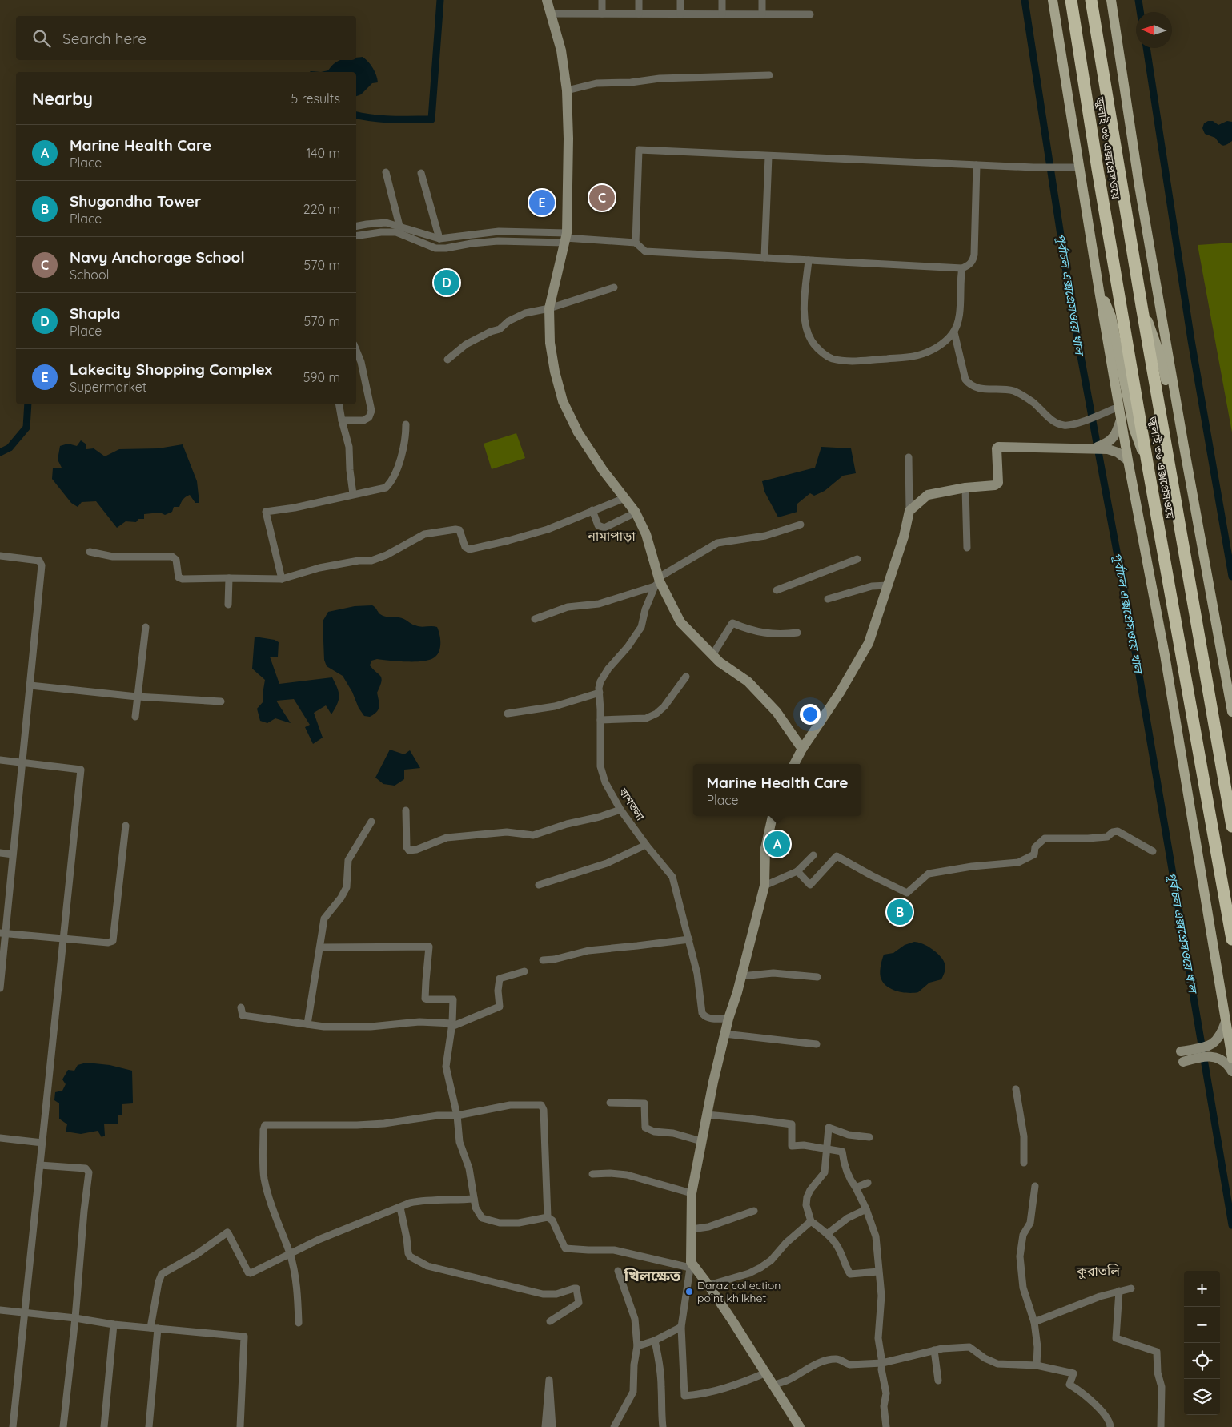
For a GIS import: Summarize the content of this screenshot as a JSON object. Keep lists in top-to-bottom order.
{
  "streets": {
    "highway": ["জুলাই ৩৬ এক্সপ্রেসওয়ে"],
    "street": ["বাশতলা"]
  },
  "districts": ["নামাপাড়া", "কুরাতলি", "খিলক্ষেত"],
  "water": ["পূর্বাচল এক্সপ্রেসওয়ে খাল"],
  "places": ["Daraz collection point khilkhet"],
  "north": "left",
  "page": {
    "search": "Search here",
    "heading": ["Nearby", "5 results"],
    "list": [
      {
        "mark": "A",
        "name": "Marine Health Care",
        "note": "Place",
        "value": "140 m"
      },
      {
        "mark": "B",
        "name": "Shugondha Tower",
        "note": "Place",
        "value": "220 m"
      },
      {
        "mark": "C",
        "name": "Navy Anchorage School",
        "note": "School",
        "value": "570 m"
      },
      {
        "mark": "D",
        "name": "Shapla",
        "note": "Place",
        "value": "570 m"
      },
      {
        "mark": "E",
        "name": "Lakecity Shopping Complex",
        "note": "Supermarket",
        "value": "590 m"
      }
    ],
    "pins": [
      "C",
      "E",
      "D",
      "A",
      "B"
    ],
    "popup": ["Marine Health Care", "Place"],
    "map_buttons": ["+", "−"]
  }
}
